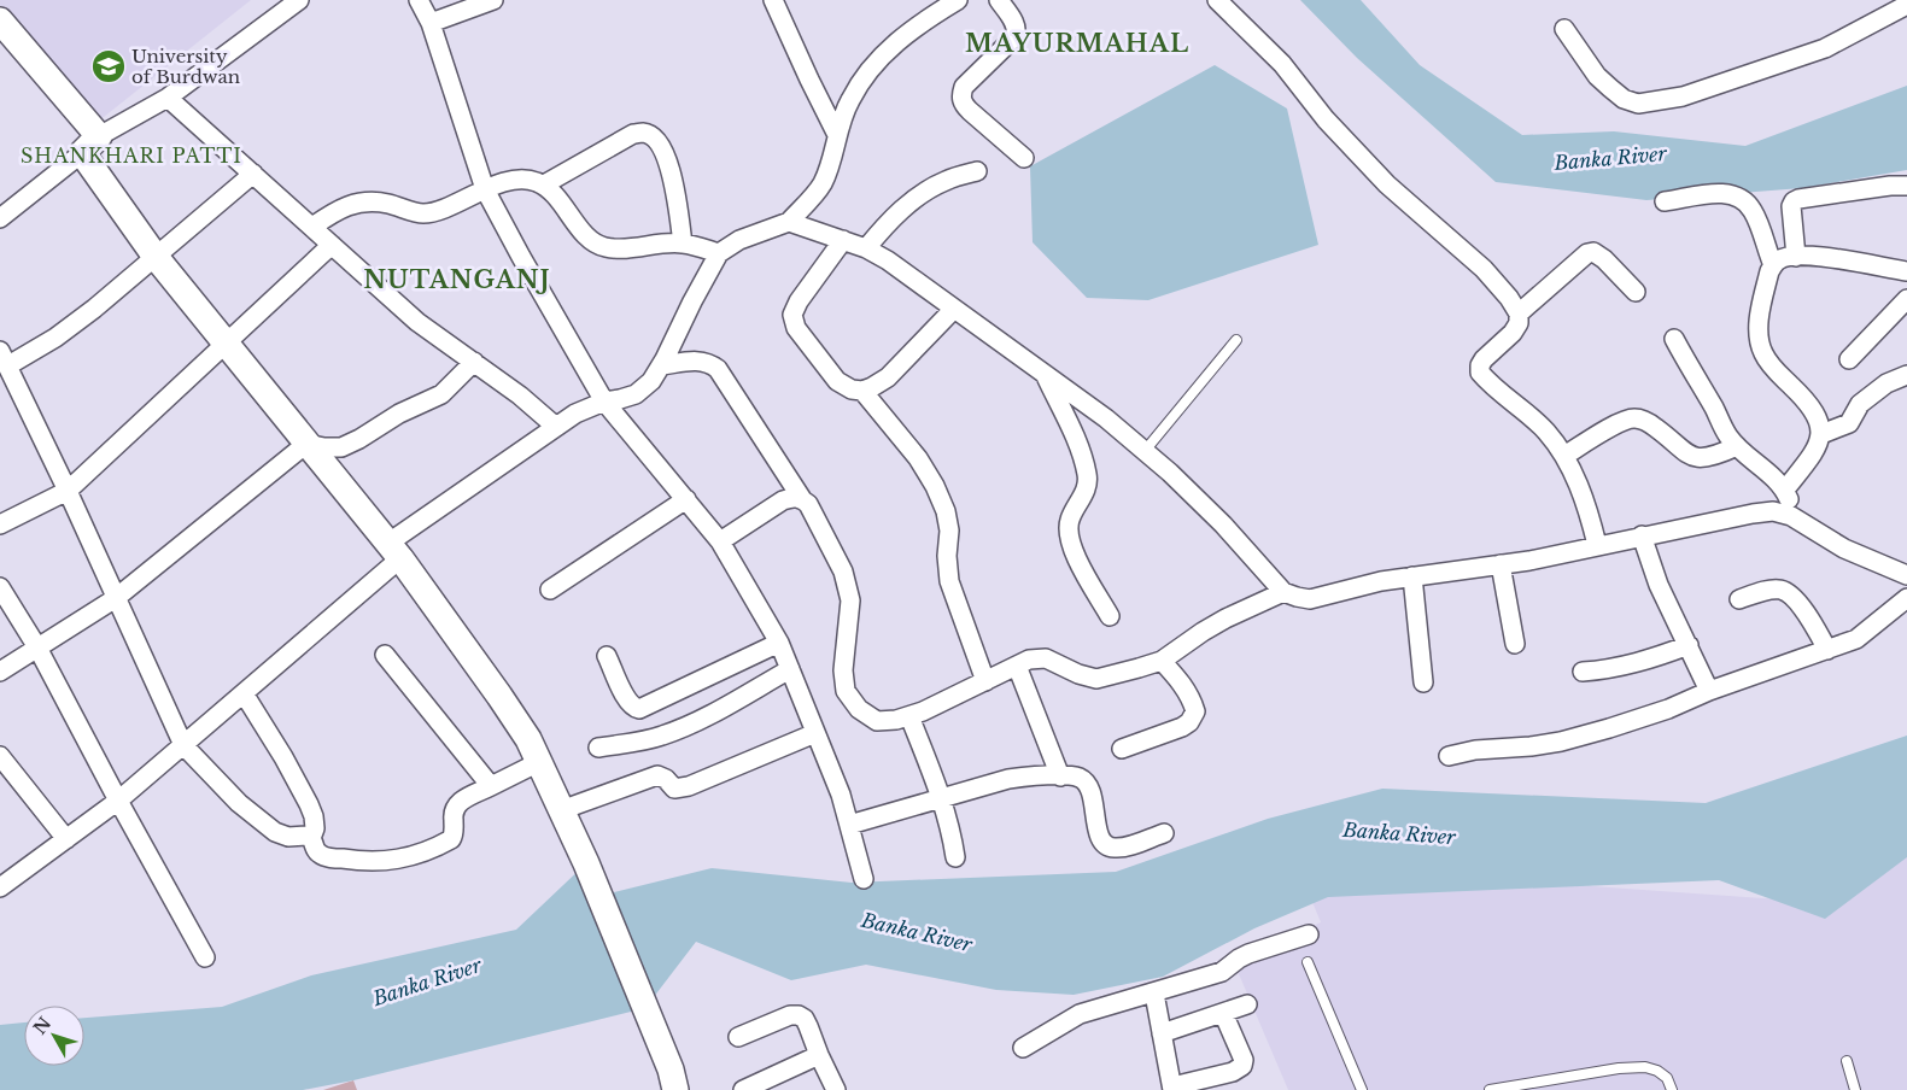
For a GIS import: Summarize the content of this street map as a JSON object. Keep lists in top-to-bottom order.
{
  "districts": ["MAYURMAHAL", "SHANKHARI PATTI", "NUTANGANJ"],
  "water": ["Banka River"],
  "places": {
    "school or university": ["University of Burdwan"]
  },
  "north": "top left"
}
